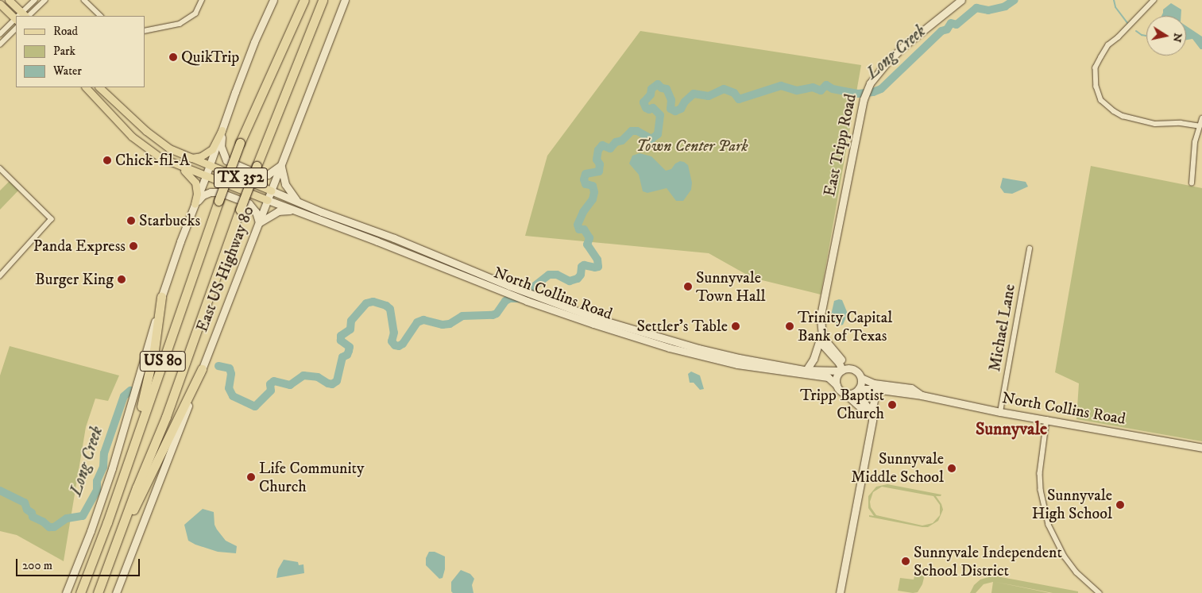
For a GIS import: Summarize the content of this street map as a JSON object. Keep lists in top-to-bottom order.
{
  "streets": {
    "highway": ["US 80"],
    "main road": ["TX 352"],
    "street": [
      "East Tripp Road",
      "East US Highway 80",
      "North Collins Road",
      "Michael Lane"
    ]
  },
  "crossings": [
    ["East Tripp Road", "North Collins Road"],
    ["TX 352", "East US Highway 80"],
    ["TX 352", "North Collins Road"],
    ["East US Highway 80", "North Collins Road"],
    ["North Collins Road", "Michael Lane"]
  ],
  "districts": ["Sunnyvale"],
  "water": ["Long Creek"],
  "parks": ["Town Center Park"],
  "places": [
    "QuikTrip",
    "Chick-fil-A",
    "Starbucks",
    "Panda Express",
    "Burger King",
    "Sunnyvale Town Hall",
    "Settler's Table",
    "Trinity Capital Bank of Texas",
    "Tripp Baptist Church",
    "Sunnyvale Middle School",
    "Life Community Church",
    "Sunnyvale High School",
    "Sunnyvale Independent School District"
  ],
  "legend": ["Road", "Park", "Water"],
  "scale_bar": "200 m",
  "north": "right"
}
